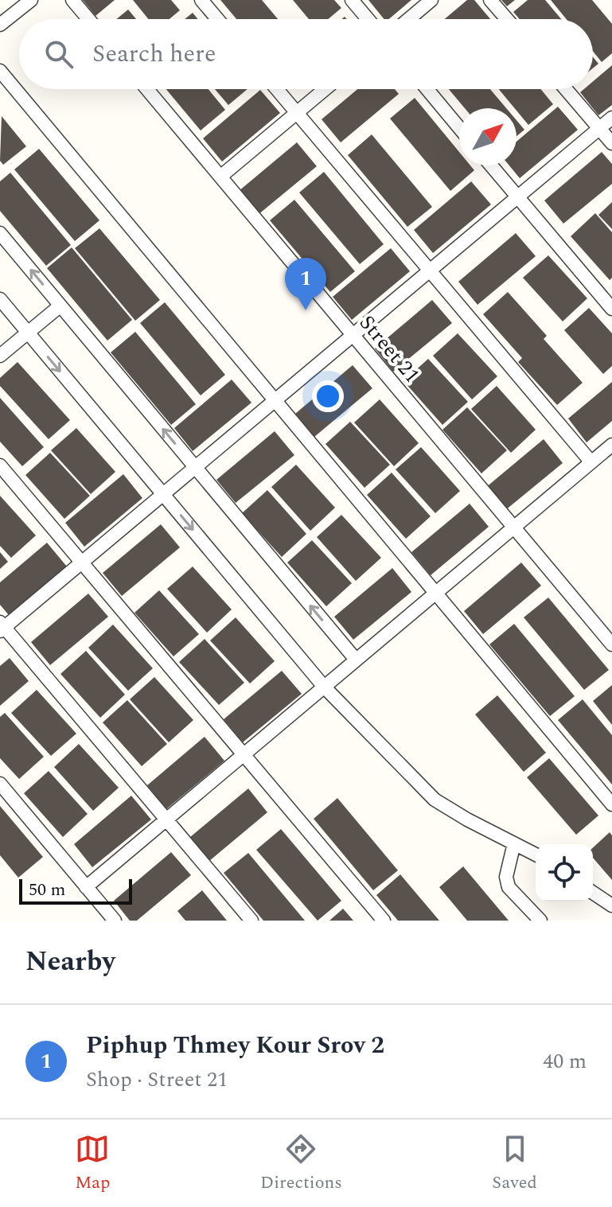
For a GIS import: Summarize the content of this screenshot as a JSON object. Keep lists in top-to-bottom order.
{
  "streets": {
    "street": ["Street 21"]
  },
  "scale_bar": "50 m",
  "north": "top right",
  "page": {
    "search": "Search here",
    "pins": "1",
    "scale": "50 m",
    "heading": "Nearby",
    "list": [
      {
        "mark": "1",
        "name": "Piphup Thmey Kour Srov 2",
        "note": "Shop · Street 21",
        "value": "40 m"
      }
    ],
    "nav": ["Map", "Directions", "Saved"]
  }
}
